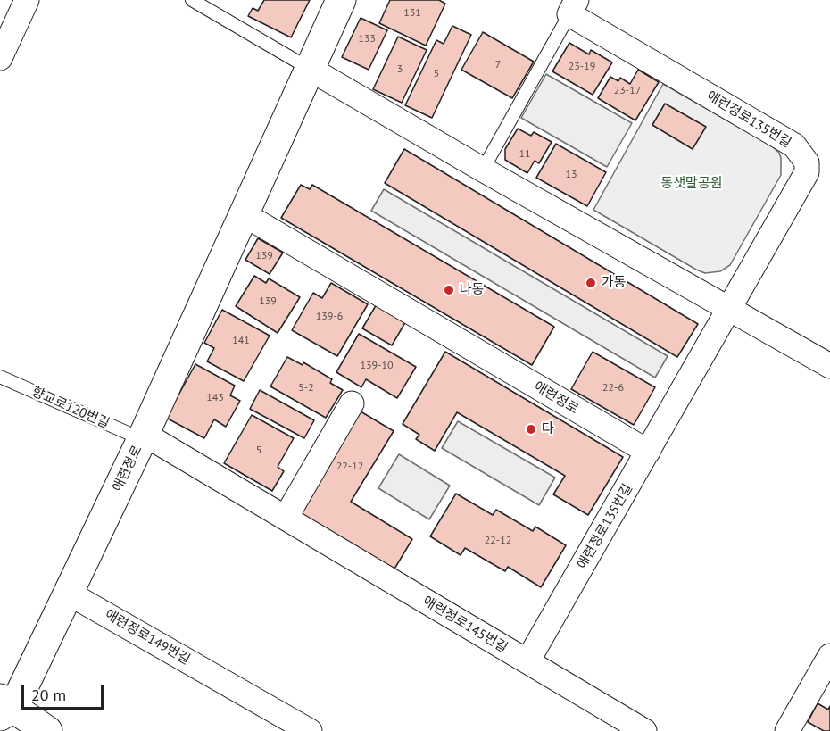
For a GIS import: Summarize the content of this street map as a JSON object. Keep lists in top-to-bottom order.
{
  "streets": {
    "street": [
      "애련정로135번길",
      "애련정로",
      "애련정로145번길",
      "애련정로149번길"
    ],
    "lane": ["향교로120번길"]
  },
  "crossings": [
    ["애련정로135번길", "애련정로"],
    ["애련정로135번길", "애련정로145번길"],
    ["애련정로", "향교로120번길"],
    ["애련정로", "애련정로145번길"],
    ["애련정로", "애련정로149번길"],
    ["향교로120번길", "애련정로145번길"]
  ],
  "parks": ["동샛말공원"],
  "places": ["가동", "나동", "다"],
  "house_numbers": [
    "131",
    "133",
    "7",
    "23-19",
    "3",
    "5",
    "23-17",
    "11",
    "13",
    "139",
    "139",
    "139-6",
    "141",
    "139-10",
    "5-2",
    "22-6",
    "143",
    "5",
    "22-12",
    "22-12"
  ],
  "scale_bar": "20 m"
}
